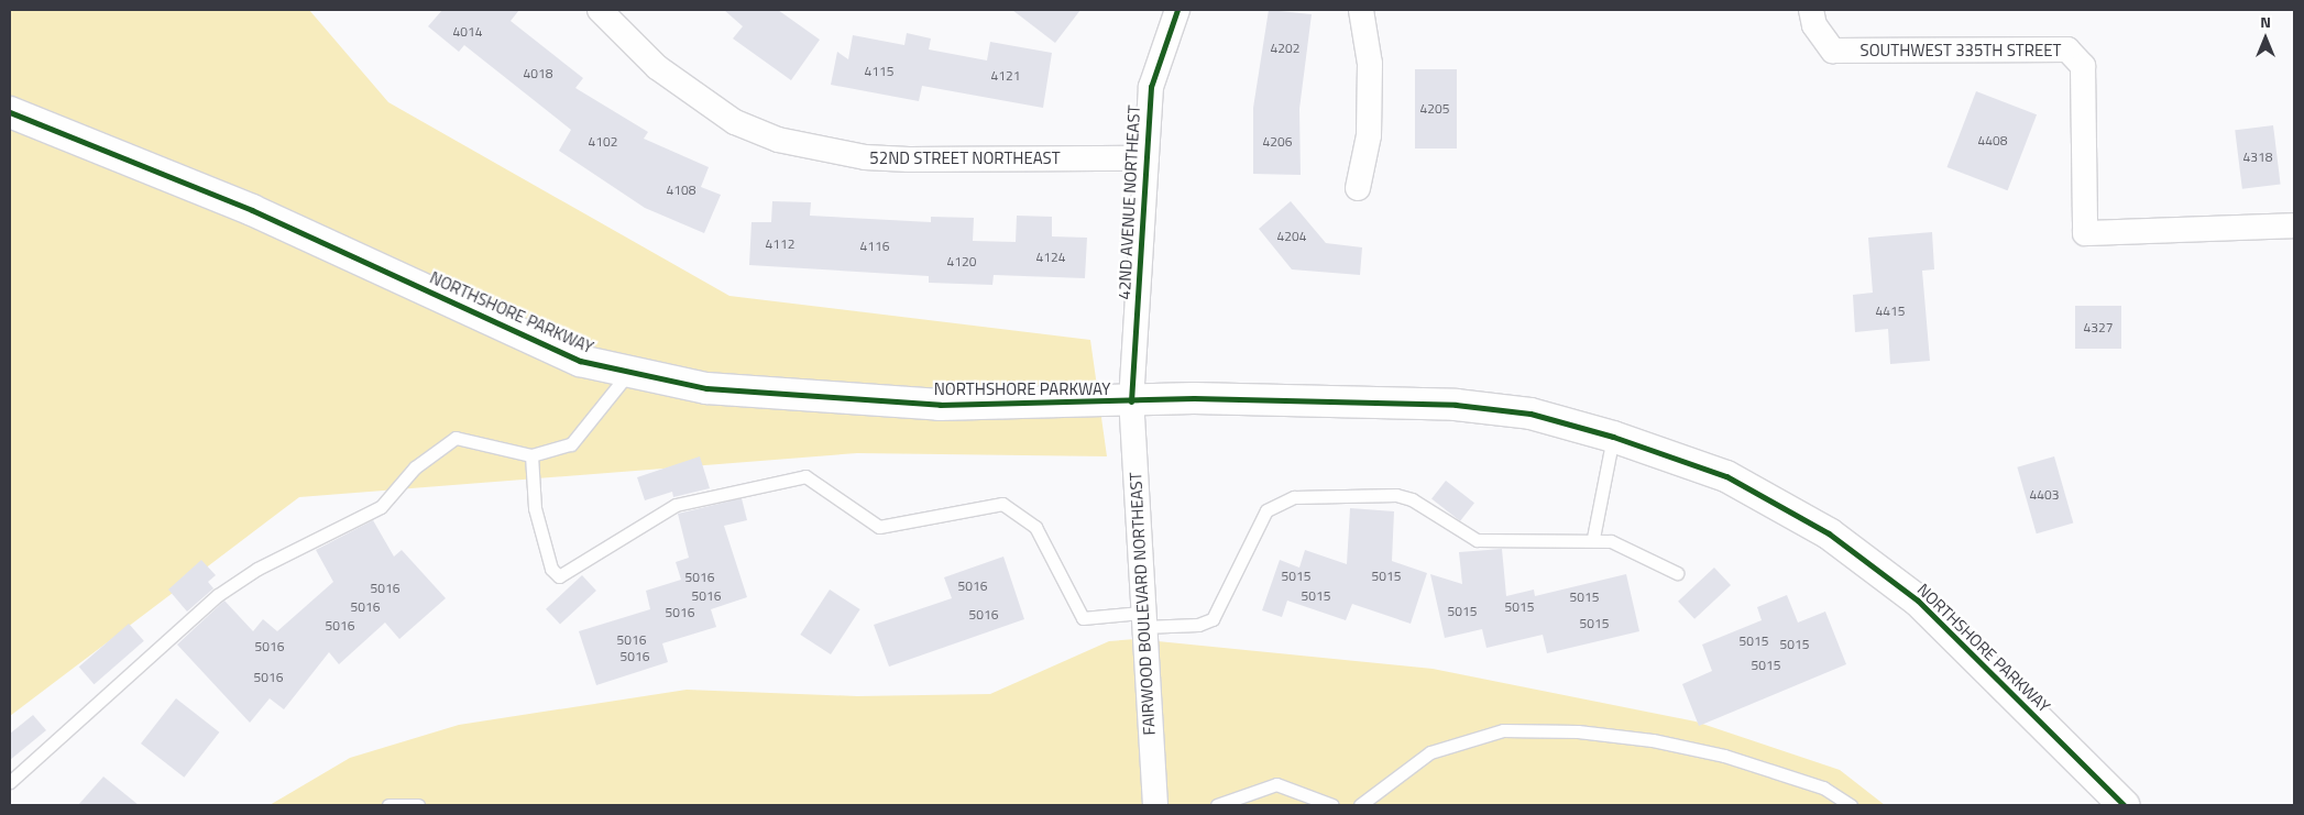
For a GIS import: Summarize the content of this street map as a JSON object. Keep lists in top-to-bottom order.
{
  "streets": {
    "street": [
      "SOUTHWEST 335TH STREET",
      "52ND STREET NORTHEAST",
      "42ND AVENUE NORTHEAST",
      "NORTHSHORE PARKWAY",
      "FAIRWOOD BOULEVARD NORTHEAST"
    ]
  },
  "crossings": [
    ["52ND STREET NORTHEAST", "42ND AVENUE NORTHEAST"],
    ["42ND AVENUE NORTHEAST", "NORTHSHORE PARKWAY"],
    ["42ND AVENUE NORTHEAST", "FAIRWOOD BOULEVARD NORTHEAST"],
    ["NORTHSHORE PARKWAY", "FAIRWOOD BOULEVARD NORTHEAST"]
  ],
  "house_numbers": [
    "4014",
    "4202",
    "4115",
    "4018",
    "4121",
    "4205",
    "4408",
    "4102",
    "4206",
    "4318",
    "4108",
    "4204",
    "4112",
    "4116",
    "4124",
    "4120",
    "4415",
    "4327",
    "4403",
    "5015",
    "5015",
    "5016",
    "5016",
    "5016",
    "5016",
    "5015",
    "5015",
    "5016",
    "5015",
    "5015",
    "5016",
    "5016",
    "5015",
    "5016",
    "5016",
    "5015",
    "5015",
    "5016",
    "5016",
    "5015",
    "5016"
  ],
  "north": "top"
}
